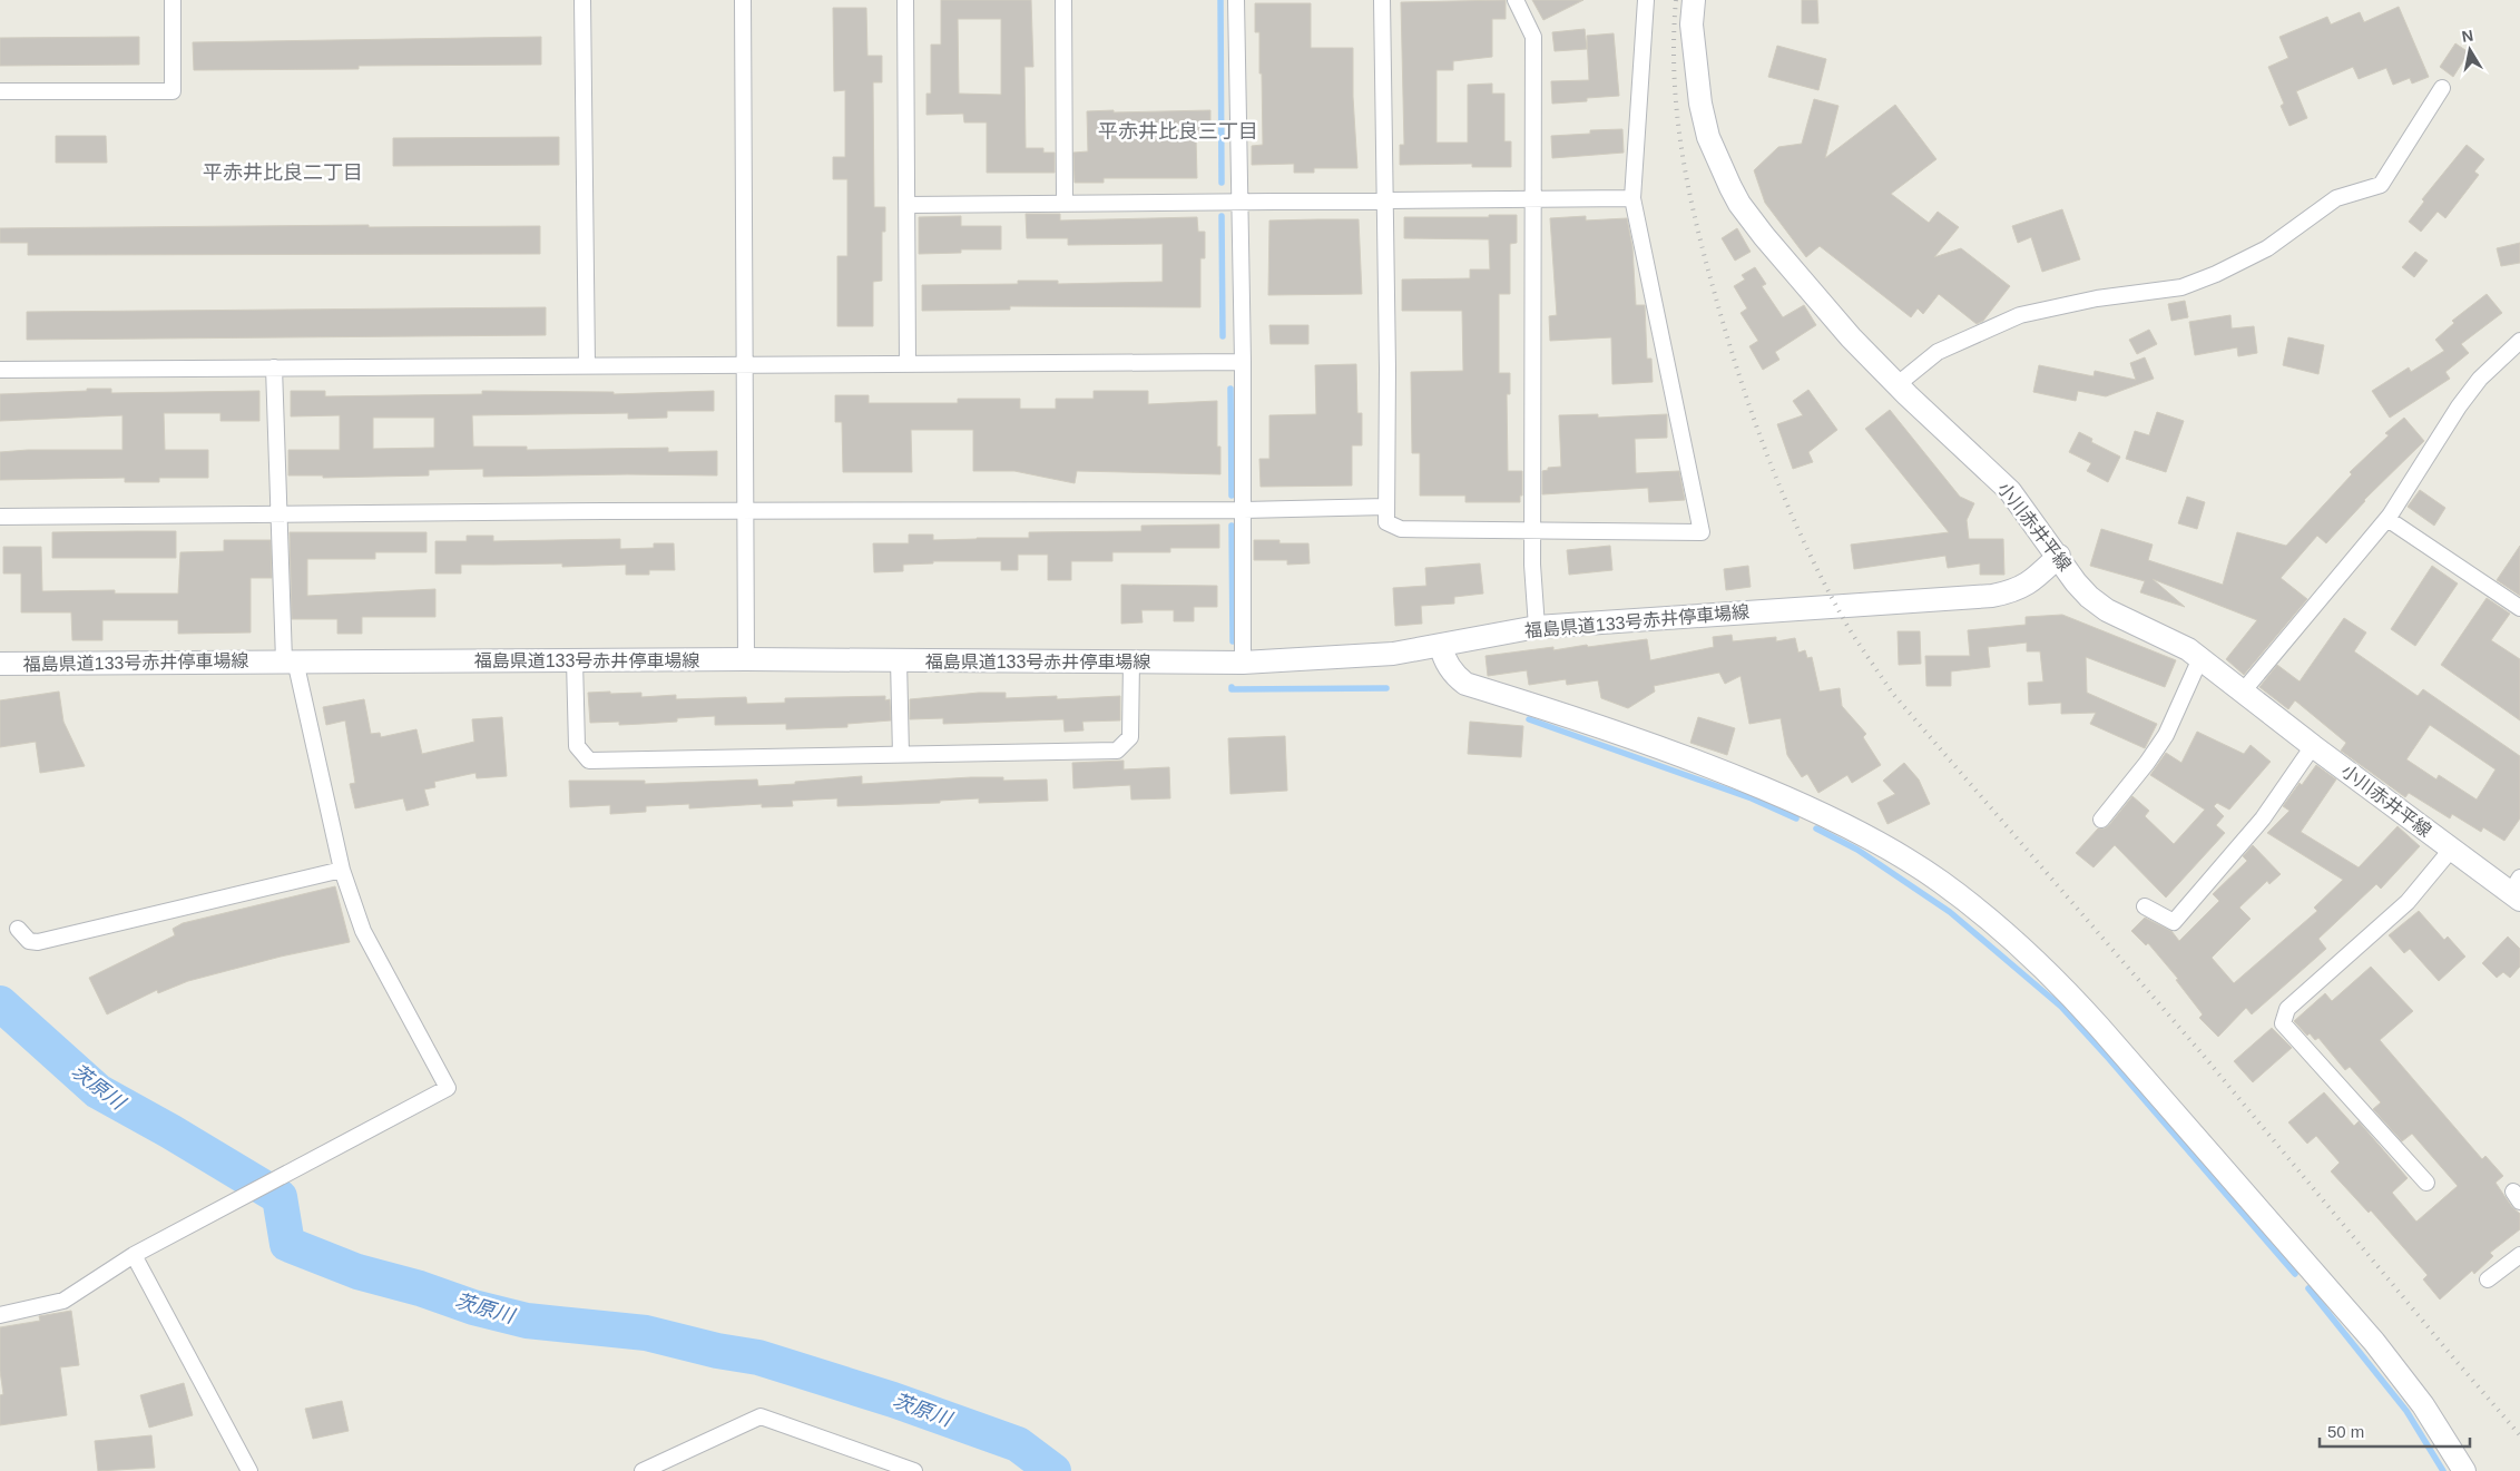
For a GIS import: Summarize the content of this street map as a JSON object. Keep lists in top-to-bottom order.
{
  "streets": {
    "main road": ["小川赤井平線", "福島県道133号赤井停車場線"]
  },
  "crossings": [
    ["小川赤井平線", "福島県道133号赤井停車場線"]
  ],
  "districts": ["平赤井比良三丁目", "平赤井比良二丁目"],
  "water": ["茨原川"],
  "scale_bar": "50 m",
  "north": "top"
}
